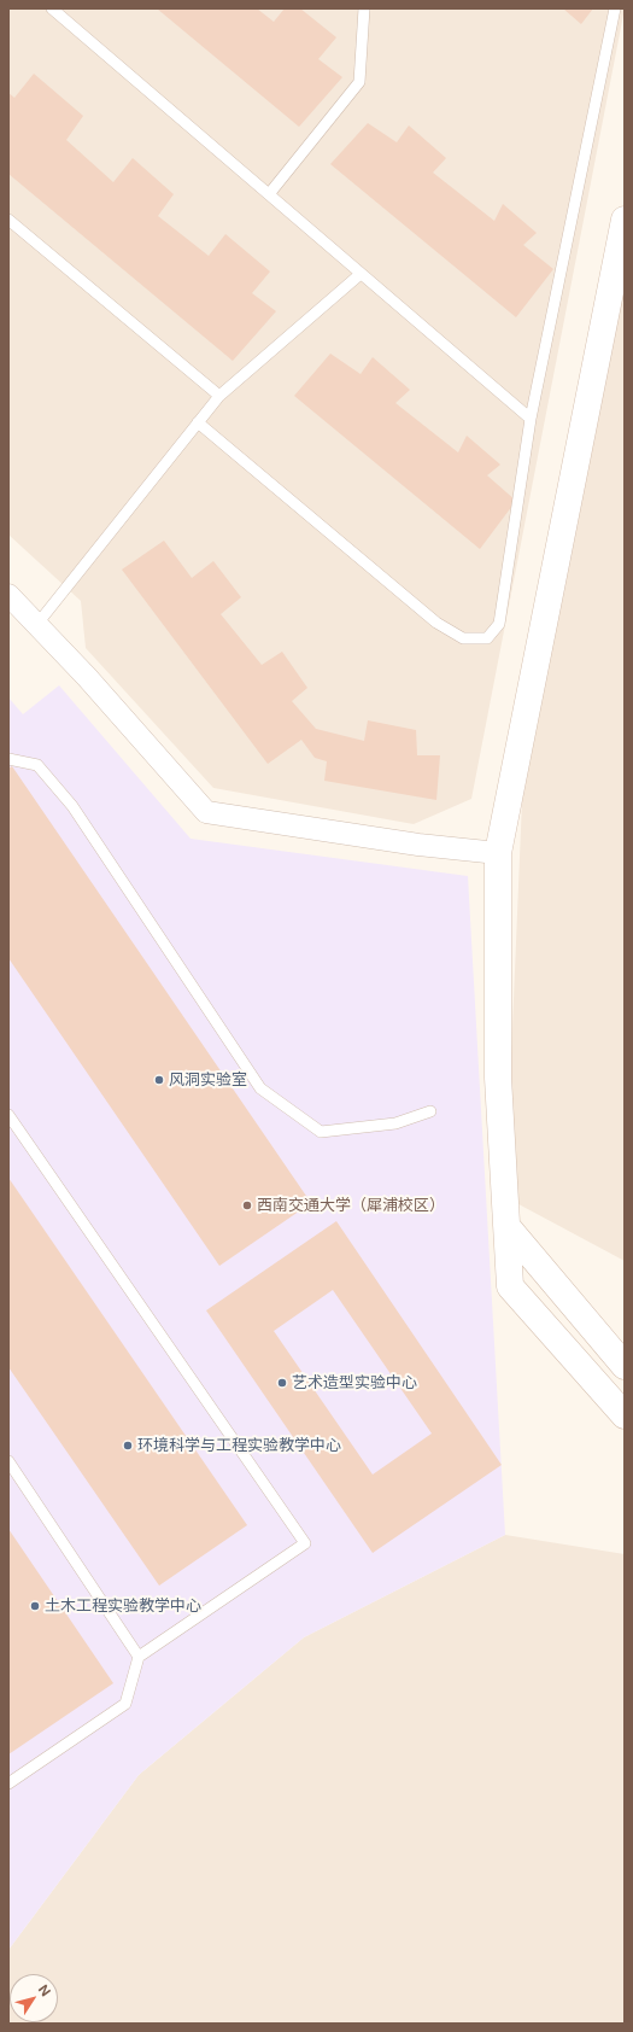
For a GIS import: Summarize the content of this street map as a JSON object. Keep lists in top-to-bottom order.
{
  "places": [
    "风洞实验室",
    "西南交通大学（犀浦校区）",
    "艺术造型实验中心",
    "环境科学与工程实验教学中心",
    "土木工程实验教学中心"
  ],
  "north": "top right"
}
